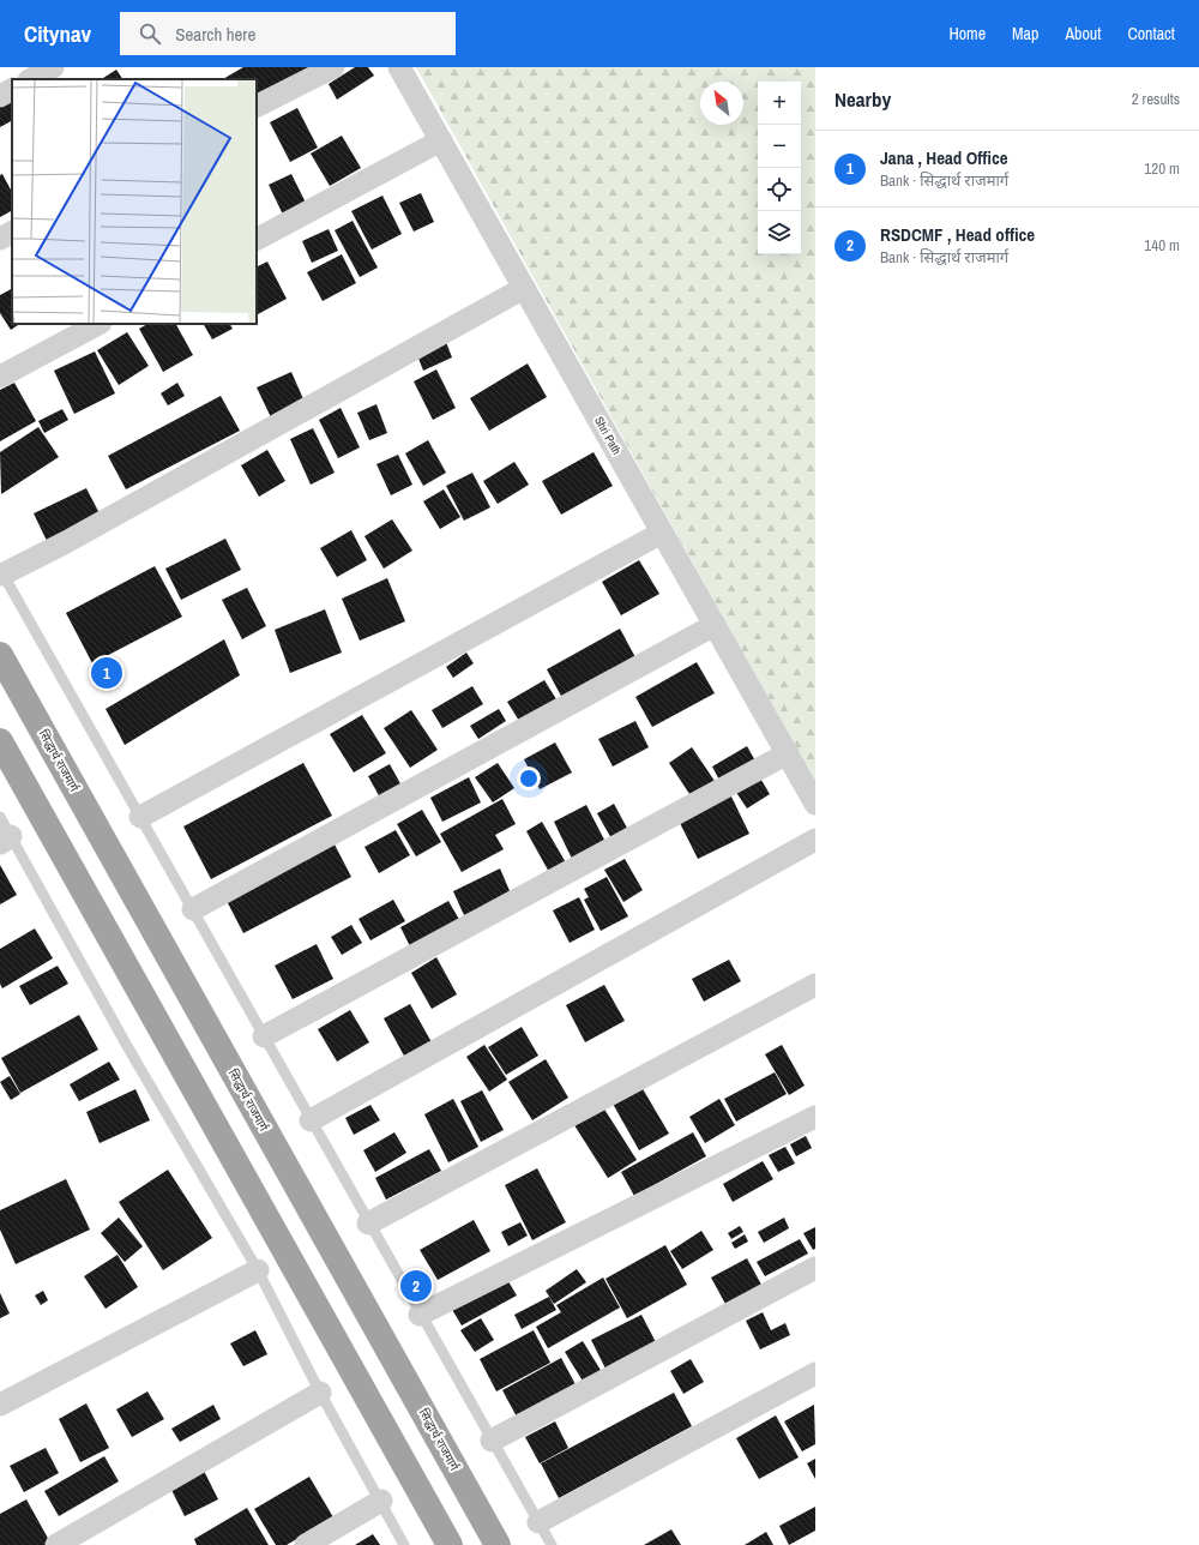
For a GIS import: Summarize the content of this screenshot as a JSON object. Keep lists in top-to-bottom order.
{
  "streets": {
    "highway": ["सिद्धार्थ राजमार्ग"],
    "street": ["Shri Path"]
  },
  "north": "top left",
  "page": {
    "header": "Citynav",
    "search": "Search here",
    "nav": [
      "Home",
      "Map",
      "About",
      "Contact"
    ],
    "heading": ["Nearby", "2 results"],
    "map_buttons": ["+", "−"],
    "list": [
      {
        "mark": "1",
        "name": "Jana , Head Office",
        "note": "Bank · सिद्धार्थ राजमार्ग",
        "value": "120 m"
      },
      {
        "mark": "2",
        "name": "RSDCMF , Head office",
        "note": "Bank · सिद्धार्थ राजमार्ग",
        "value": "140 m"
      }
    ],
    "pins": ["1", "2"]
  }
}
